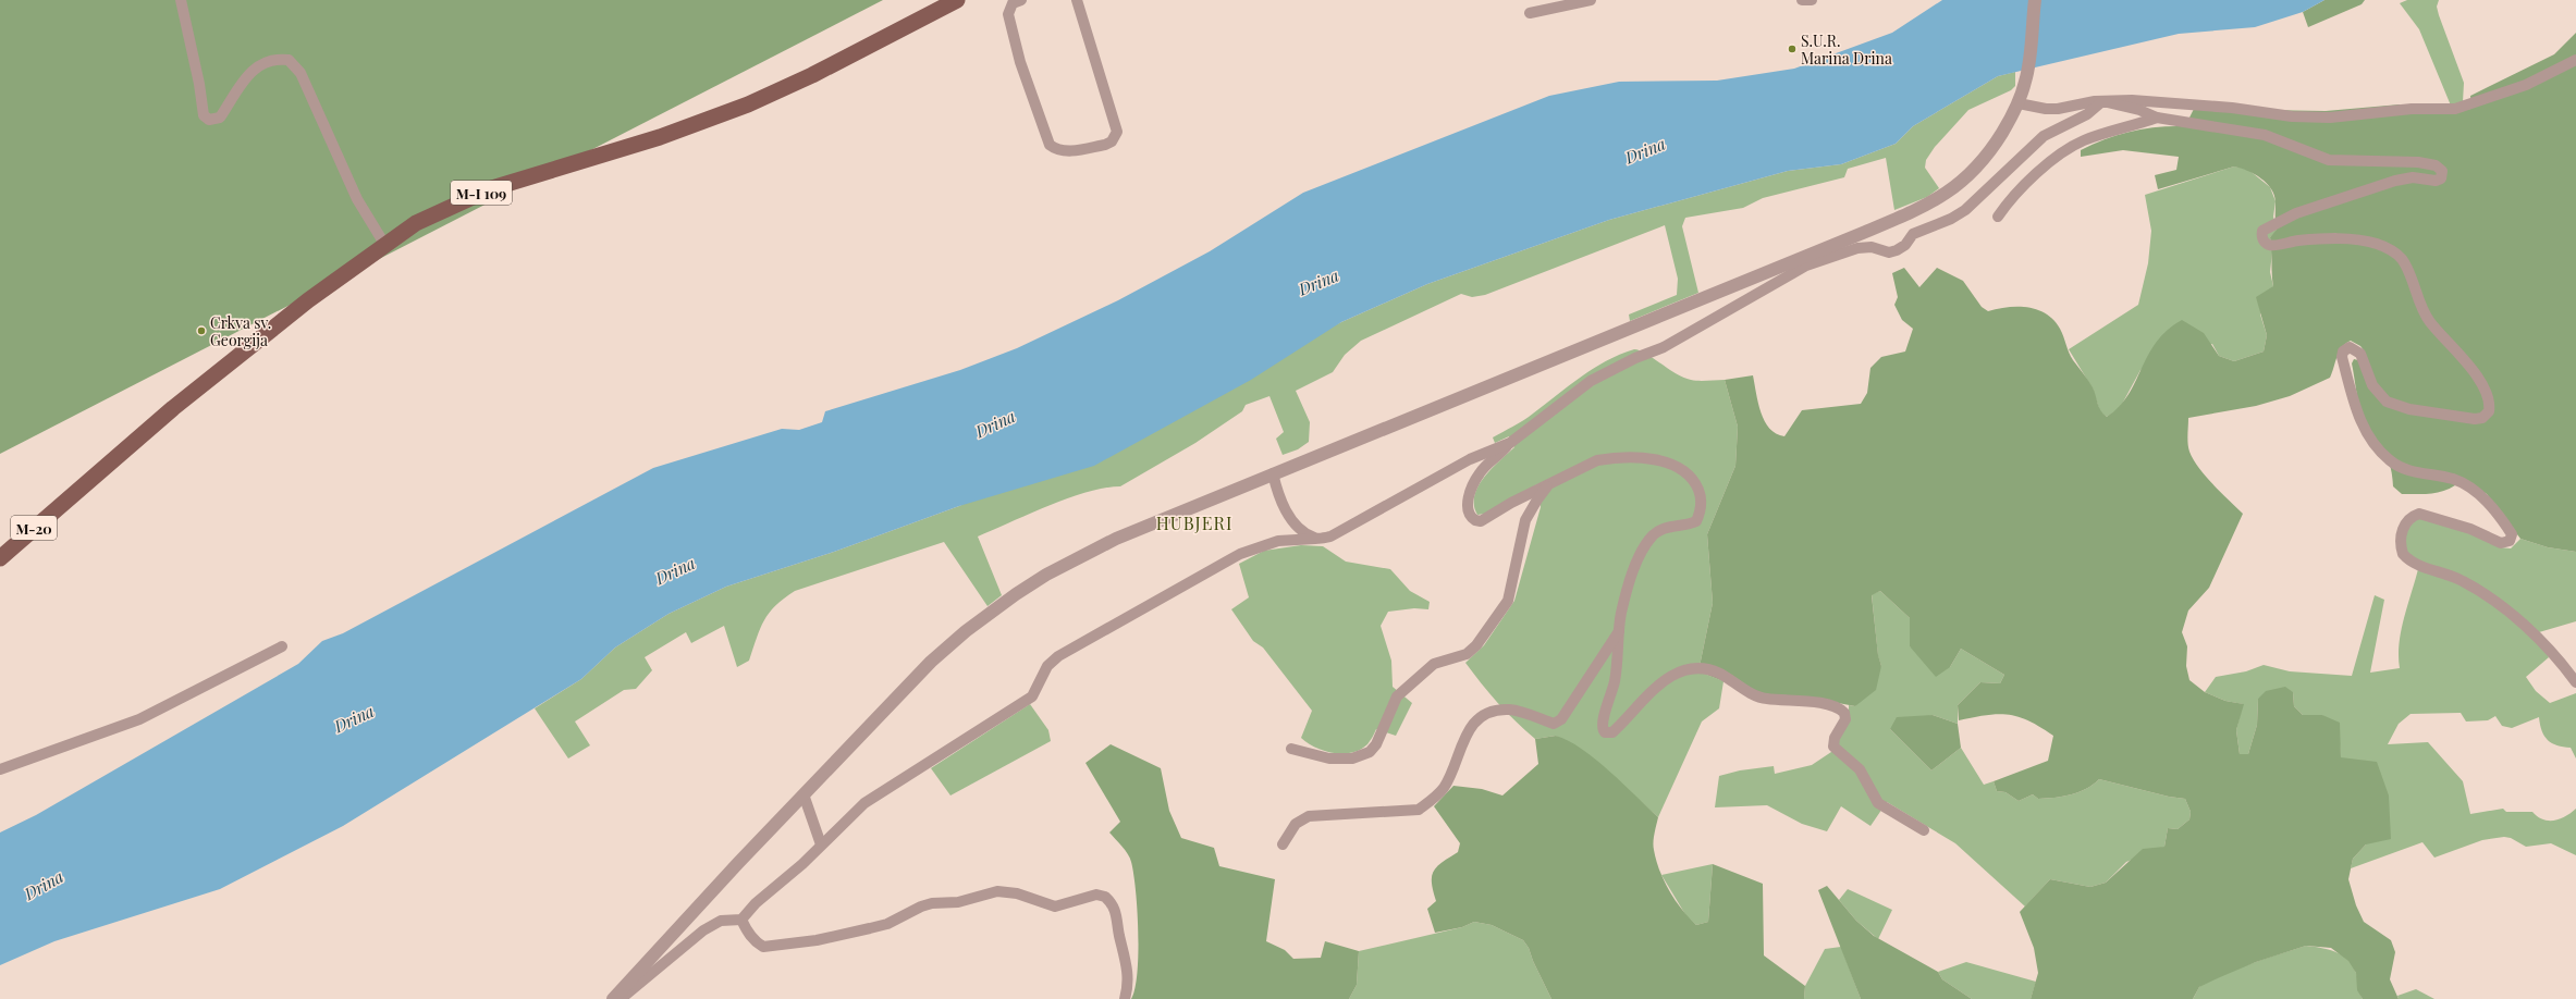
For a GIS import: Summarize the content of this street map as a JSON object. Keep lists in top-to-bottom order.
{
  "streets": {
    "main road": ["M-I 109", "M-20"]
  },
  "crossings": [
    ["M-I 109", "M-20"]
  ],
  "districts": ["HUBJERI"],
  "water": ["Drina"],
  "places": ["S.U.R. Marina Drina", "Crkva sv. Georgija"]
}
